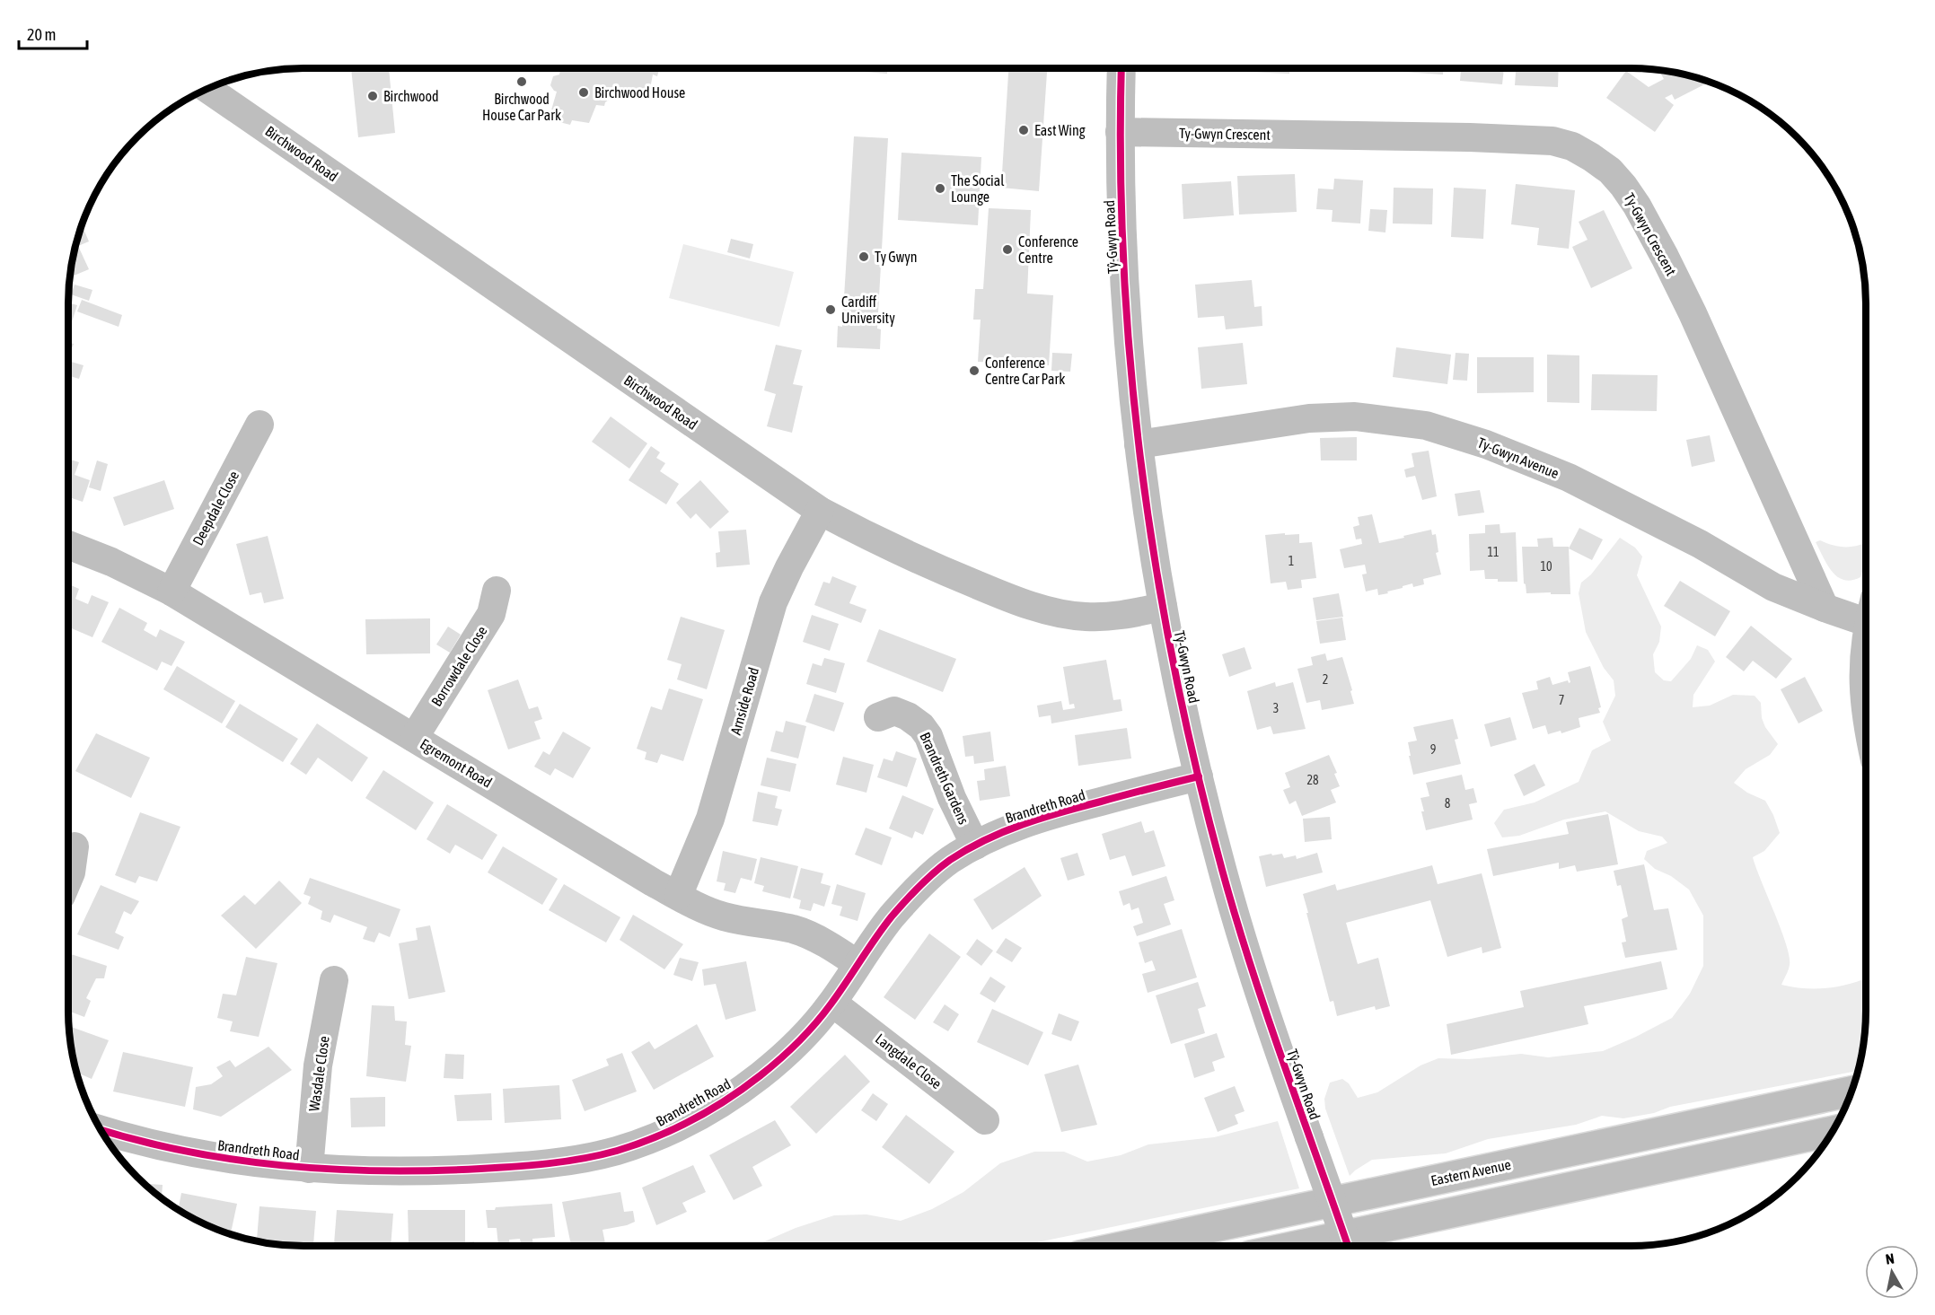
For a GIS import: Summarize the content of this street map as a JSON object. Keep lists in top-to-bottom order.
{
  "streets": {
    "highway": ["Eastern Avenue"],
    "street": [
      "Ty-Gwyn Crescent",
      "Birchwood Road",
      "Tŷ-Gwyn Road",
      "Ty-Gwyn Avenue",
      "Deepdale Close",
      "Borrowdale Close",
      "Arnside Road",
      "Egremont Road",
      "Brandreth Gardens",
      "Brandreth Road",
      "Langdale Close",
      "Wasdale Close"
    ]
  },
  "crossings": [
    ["Ty-Gwyn Crescent", "Tŷ-Gwyn Road"],
    ["Ty-Gwyn Crescent", "Ty-Gwyn Avenue"],
    ["Birchwood Road", "Tŷ-Gwyn Road"],
    ["Birchwood Road", "Arnside Road"],
    ["Tŷ-Gwyn Road", "Ty-Gwyn Avenue"],
    ["Tŷ-Gwyn Road", "Brandreth Road"],
    ["Deepdale Close", "Egremont Road"],
    ["Borrowdale Close", "Egremont Road"],
    ["Arnside Road", "Egremont Road"],
    ["Egremont Road", "Brandreth Road"],
    ["Brandreth Gardens", "Brandreth Road"],
    ["Brandreth Road", "Langdale Close"],
    ["Brandreth Road", "Wasdale Close"]
  ],
  "places": [
    "Birchwood House Car Park",
    "Birchwood House",
    "Birchwood",
    "East Wing",
    "The Social Lounge",
    "Conference Centre",
    "Ty Gwyn",
    "Cardiff University",
    "Conference Centre Car Park"
  ],
  "house_numbers": [
    "11",
    "1",
    "10",
    "2",
    "7",
    "3",
    "9",
    "28",
    "8"
  ],
  "scale_bar": "20 m",
  "north": "top"
}
